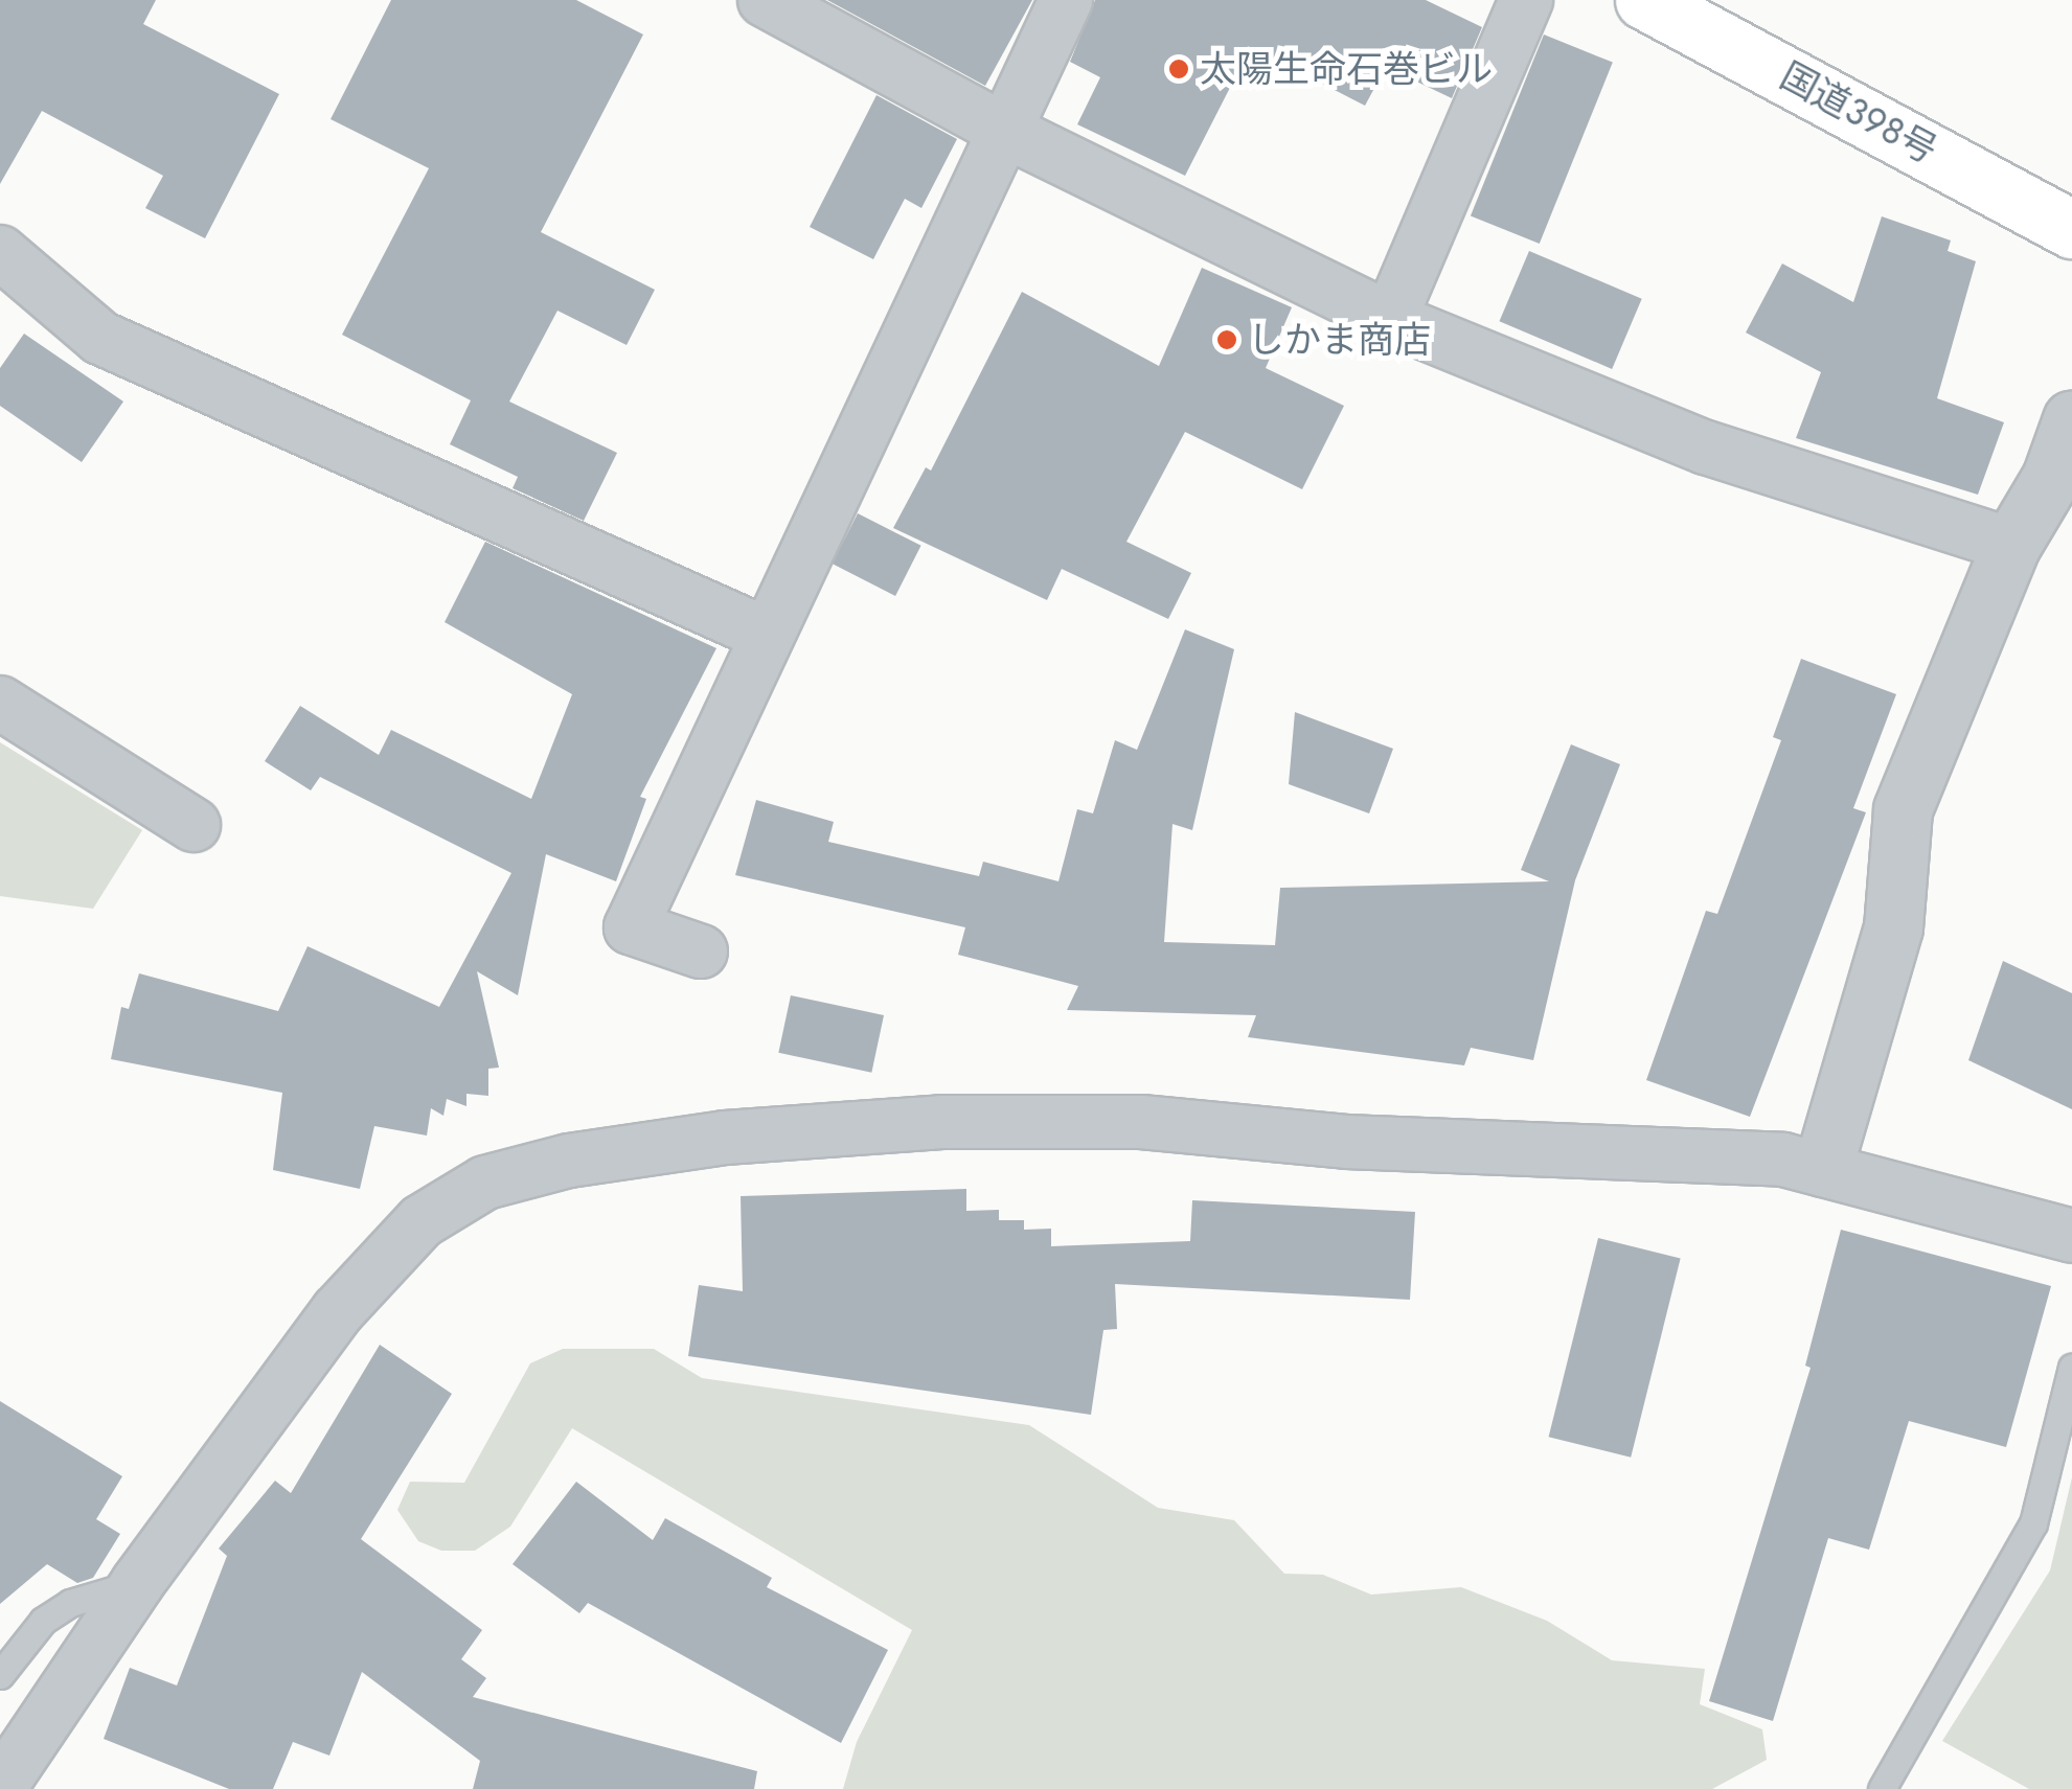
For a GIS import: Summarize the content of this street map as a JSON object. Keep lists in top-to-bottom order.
{
  "streets": {
    "highway": ["国道398号"]
  },
  "places": ["太陽生命石巻ビル", "しかま商店"]
}
